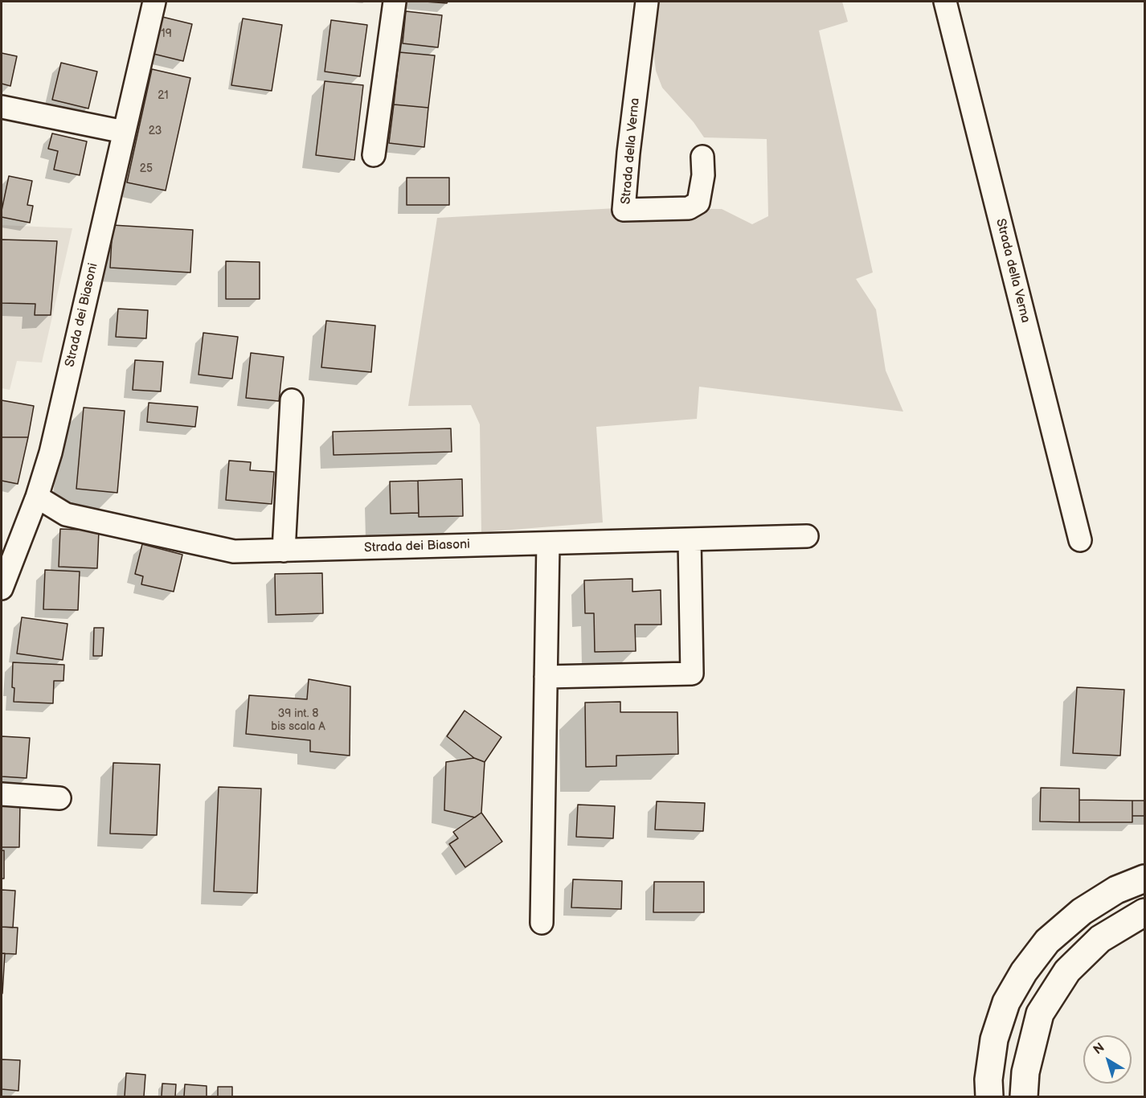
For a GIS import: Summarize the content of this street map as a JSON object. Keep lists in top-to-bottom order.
{
  "streets": {
    "street": ["Strada della Verna", "Strada dei Biasoni"]
  },
  "house_numbers": [
    "19",
    "21",
    "23",
    "25",
    "39 int. 8 bis scala A"
  ],
  "north": "top left"
}
